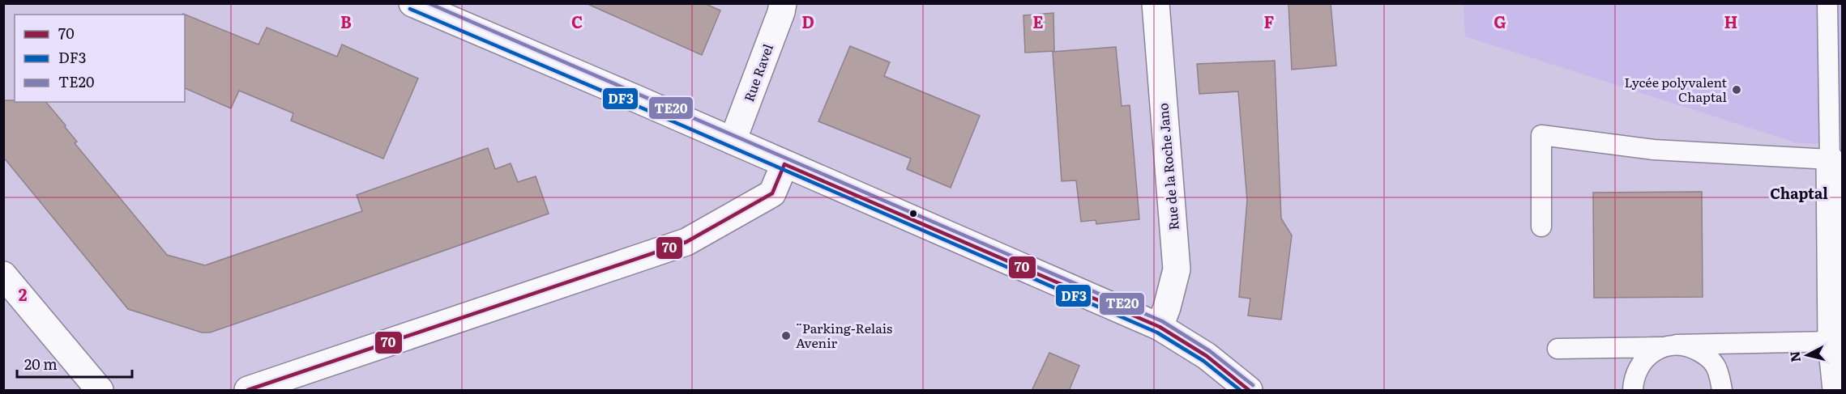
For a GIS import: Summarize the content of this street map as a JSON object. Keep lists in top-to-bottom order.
{
  "streets": {
    "street": ["Rue Ravel", "Rue de la Roche Jano"]
  },
  "districts": ["Chaptal"],
  "places": ["Lycée polyvalent Chaptal", "¨Parking-Relais Avenir"],
  "lines": ["transit line TE20", "transit line DF3", "transit line 70"],
  "legend": ["70", "DF3", "TE20"],
  "scale_bar": "20 m",
  "north": "left",
  "grid": {
    "columns": [
      "B",
      "C",
      "D",
      "E",
      "F",
      "G",
      "H"
    ],
    "rows": ["2"]
  }
}
